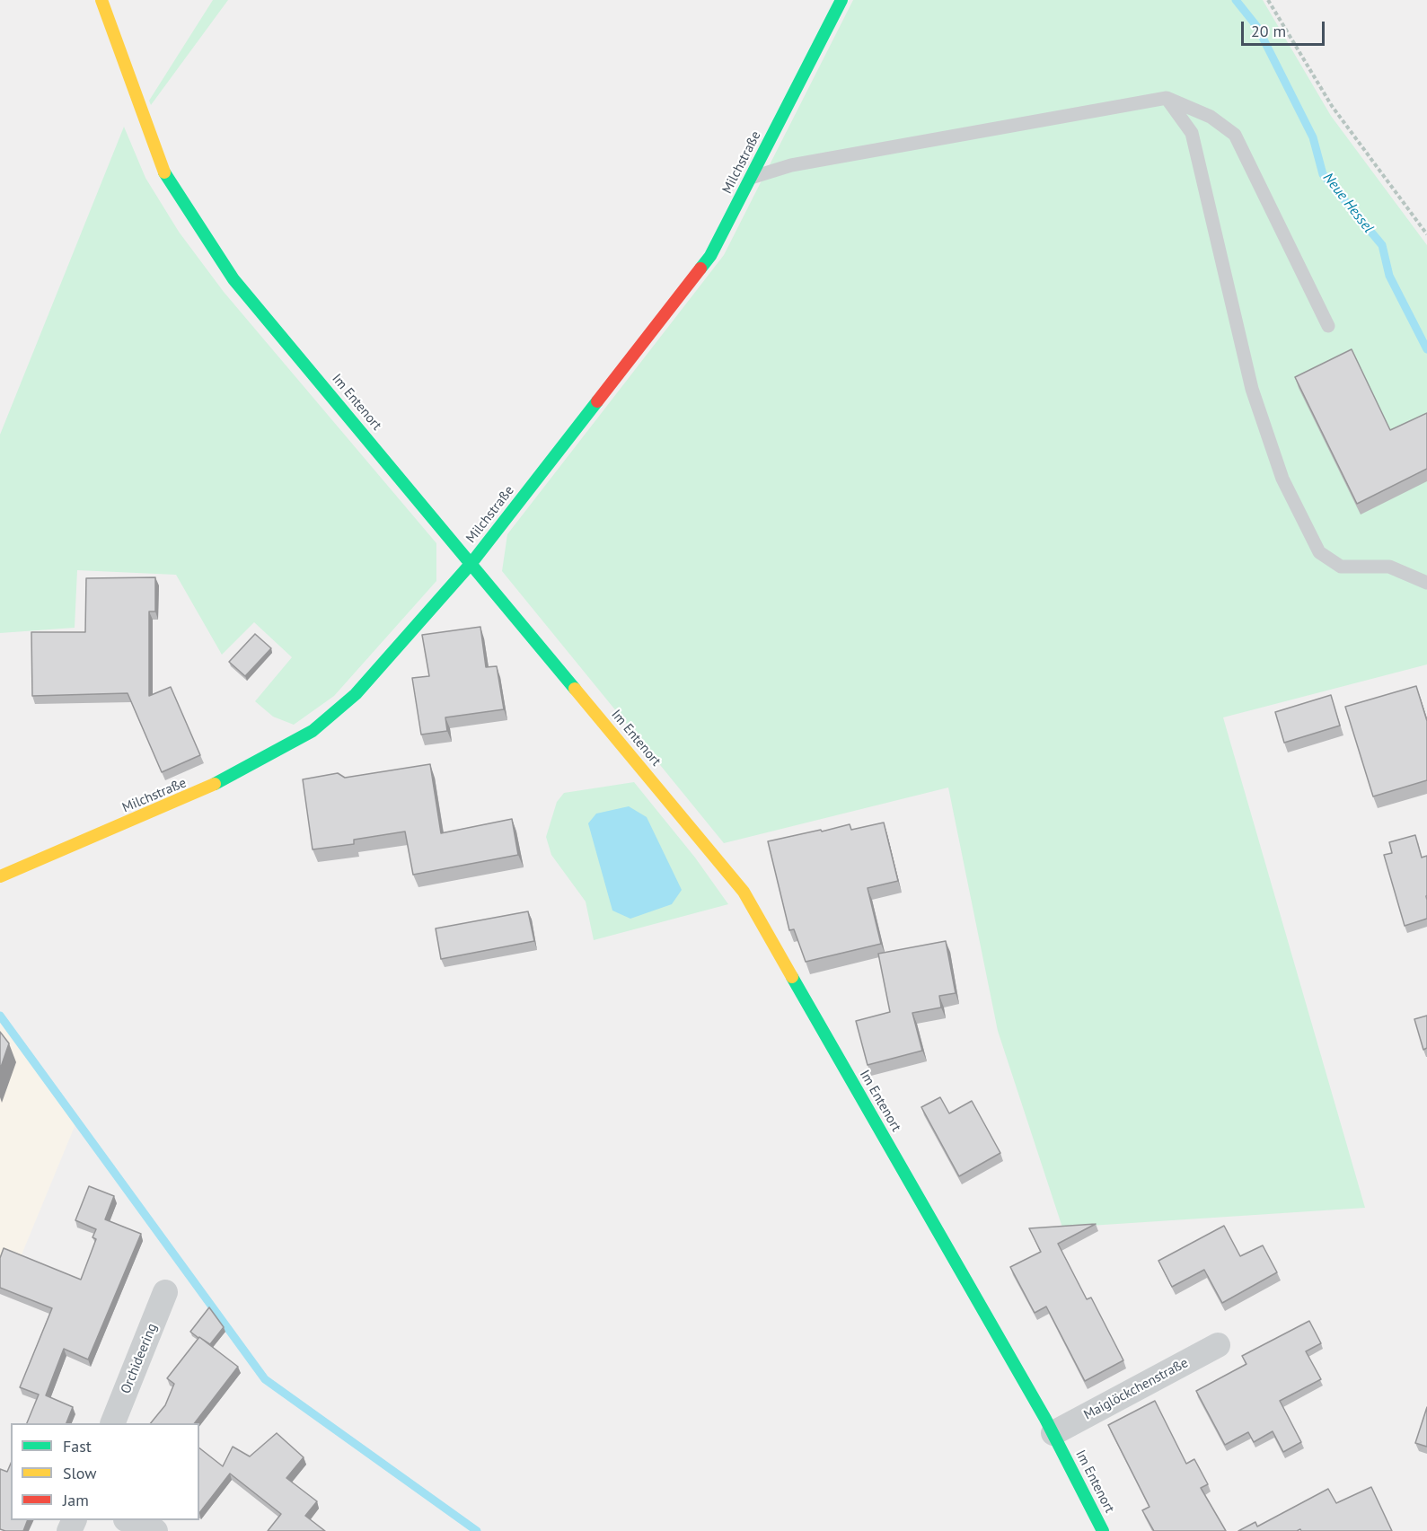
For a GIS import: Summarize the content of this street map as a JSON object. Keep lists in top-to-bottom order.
{
  "streets": {
    "street": [
      "Milchstraße",
      "Im Entenort",
      "Orchideering",
      "Maiglöckchenstraße"
    ]
  },
  "crossings": [
    ["Milchstraße", "Im Entenort"],
    ["Im Entenort", "Maiglöckchenstraße"]
  ],
  "water": ["Neue Hessel"],
  "legend": ["Fast", "Slow", "Jam"],
  "scale_bar": "20 m"
}
